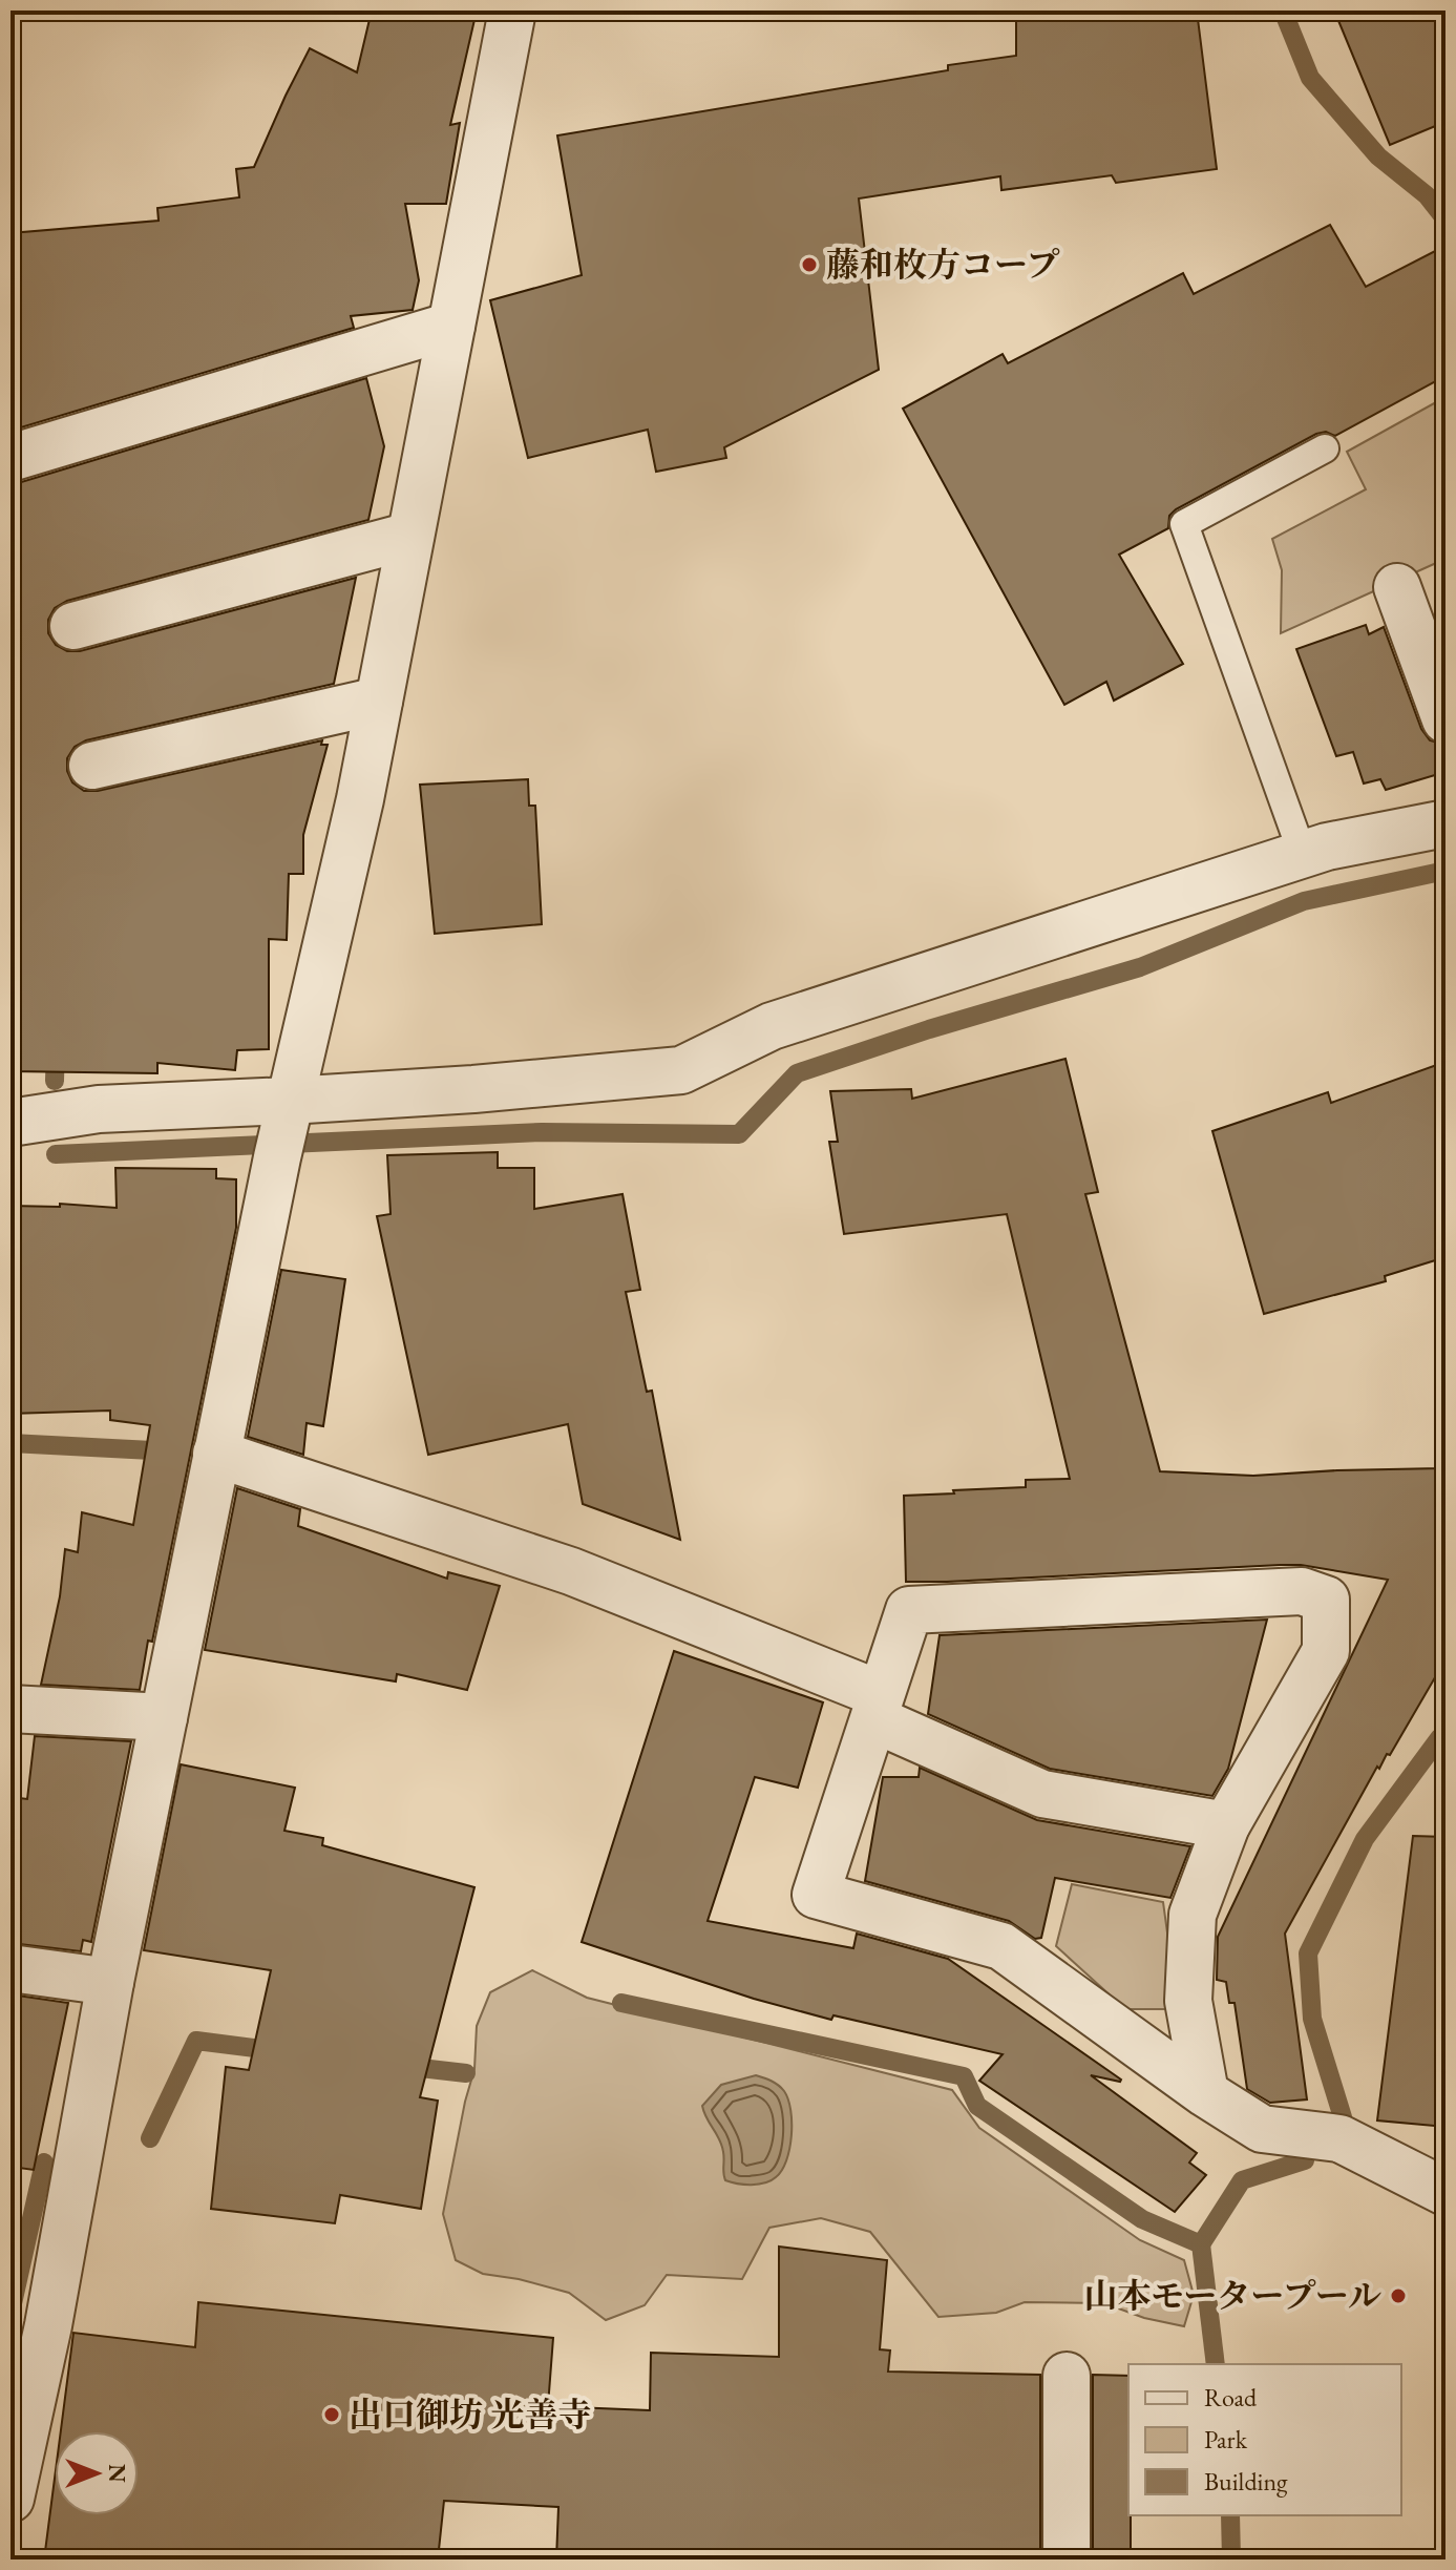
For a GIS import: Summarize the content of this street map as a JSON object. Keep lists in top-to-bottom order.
{
  "places": ["藤和枚方コープ", "山本モータープール", "出口御坊 光善寺"],
  "legend": ["Road", "Park", "Building"],
  "north": "right"
}
